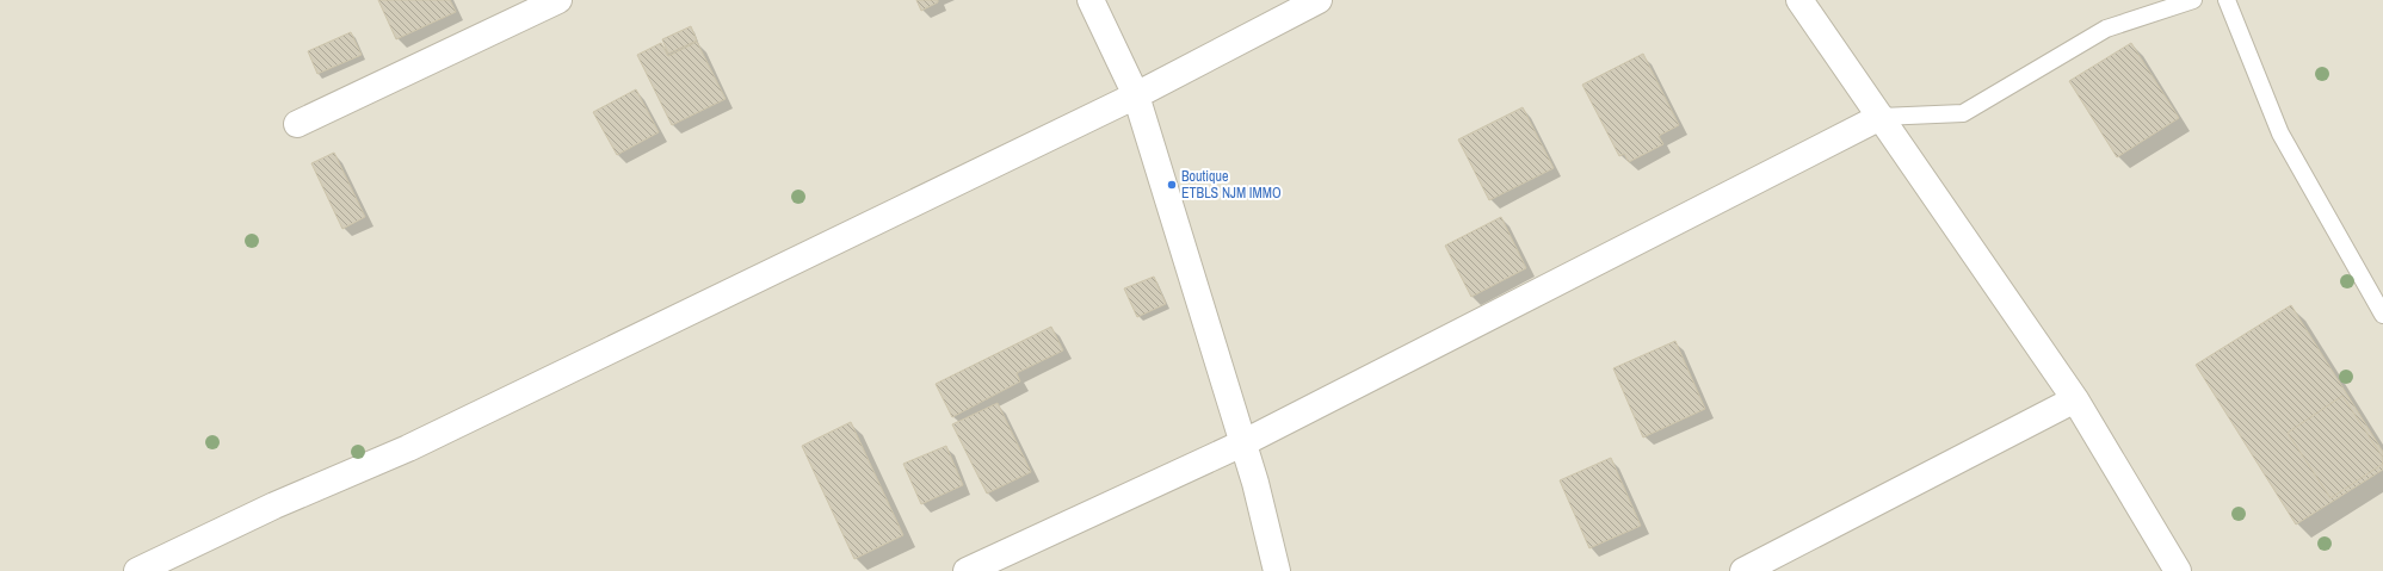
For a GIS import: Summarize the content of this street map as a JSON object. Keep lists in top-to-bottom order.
{
  "places": ["Boutique ETBLS NJM IMMO"]
}
